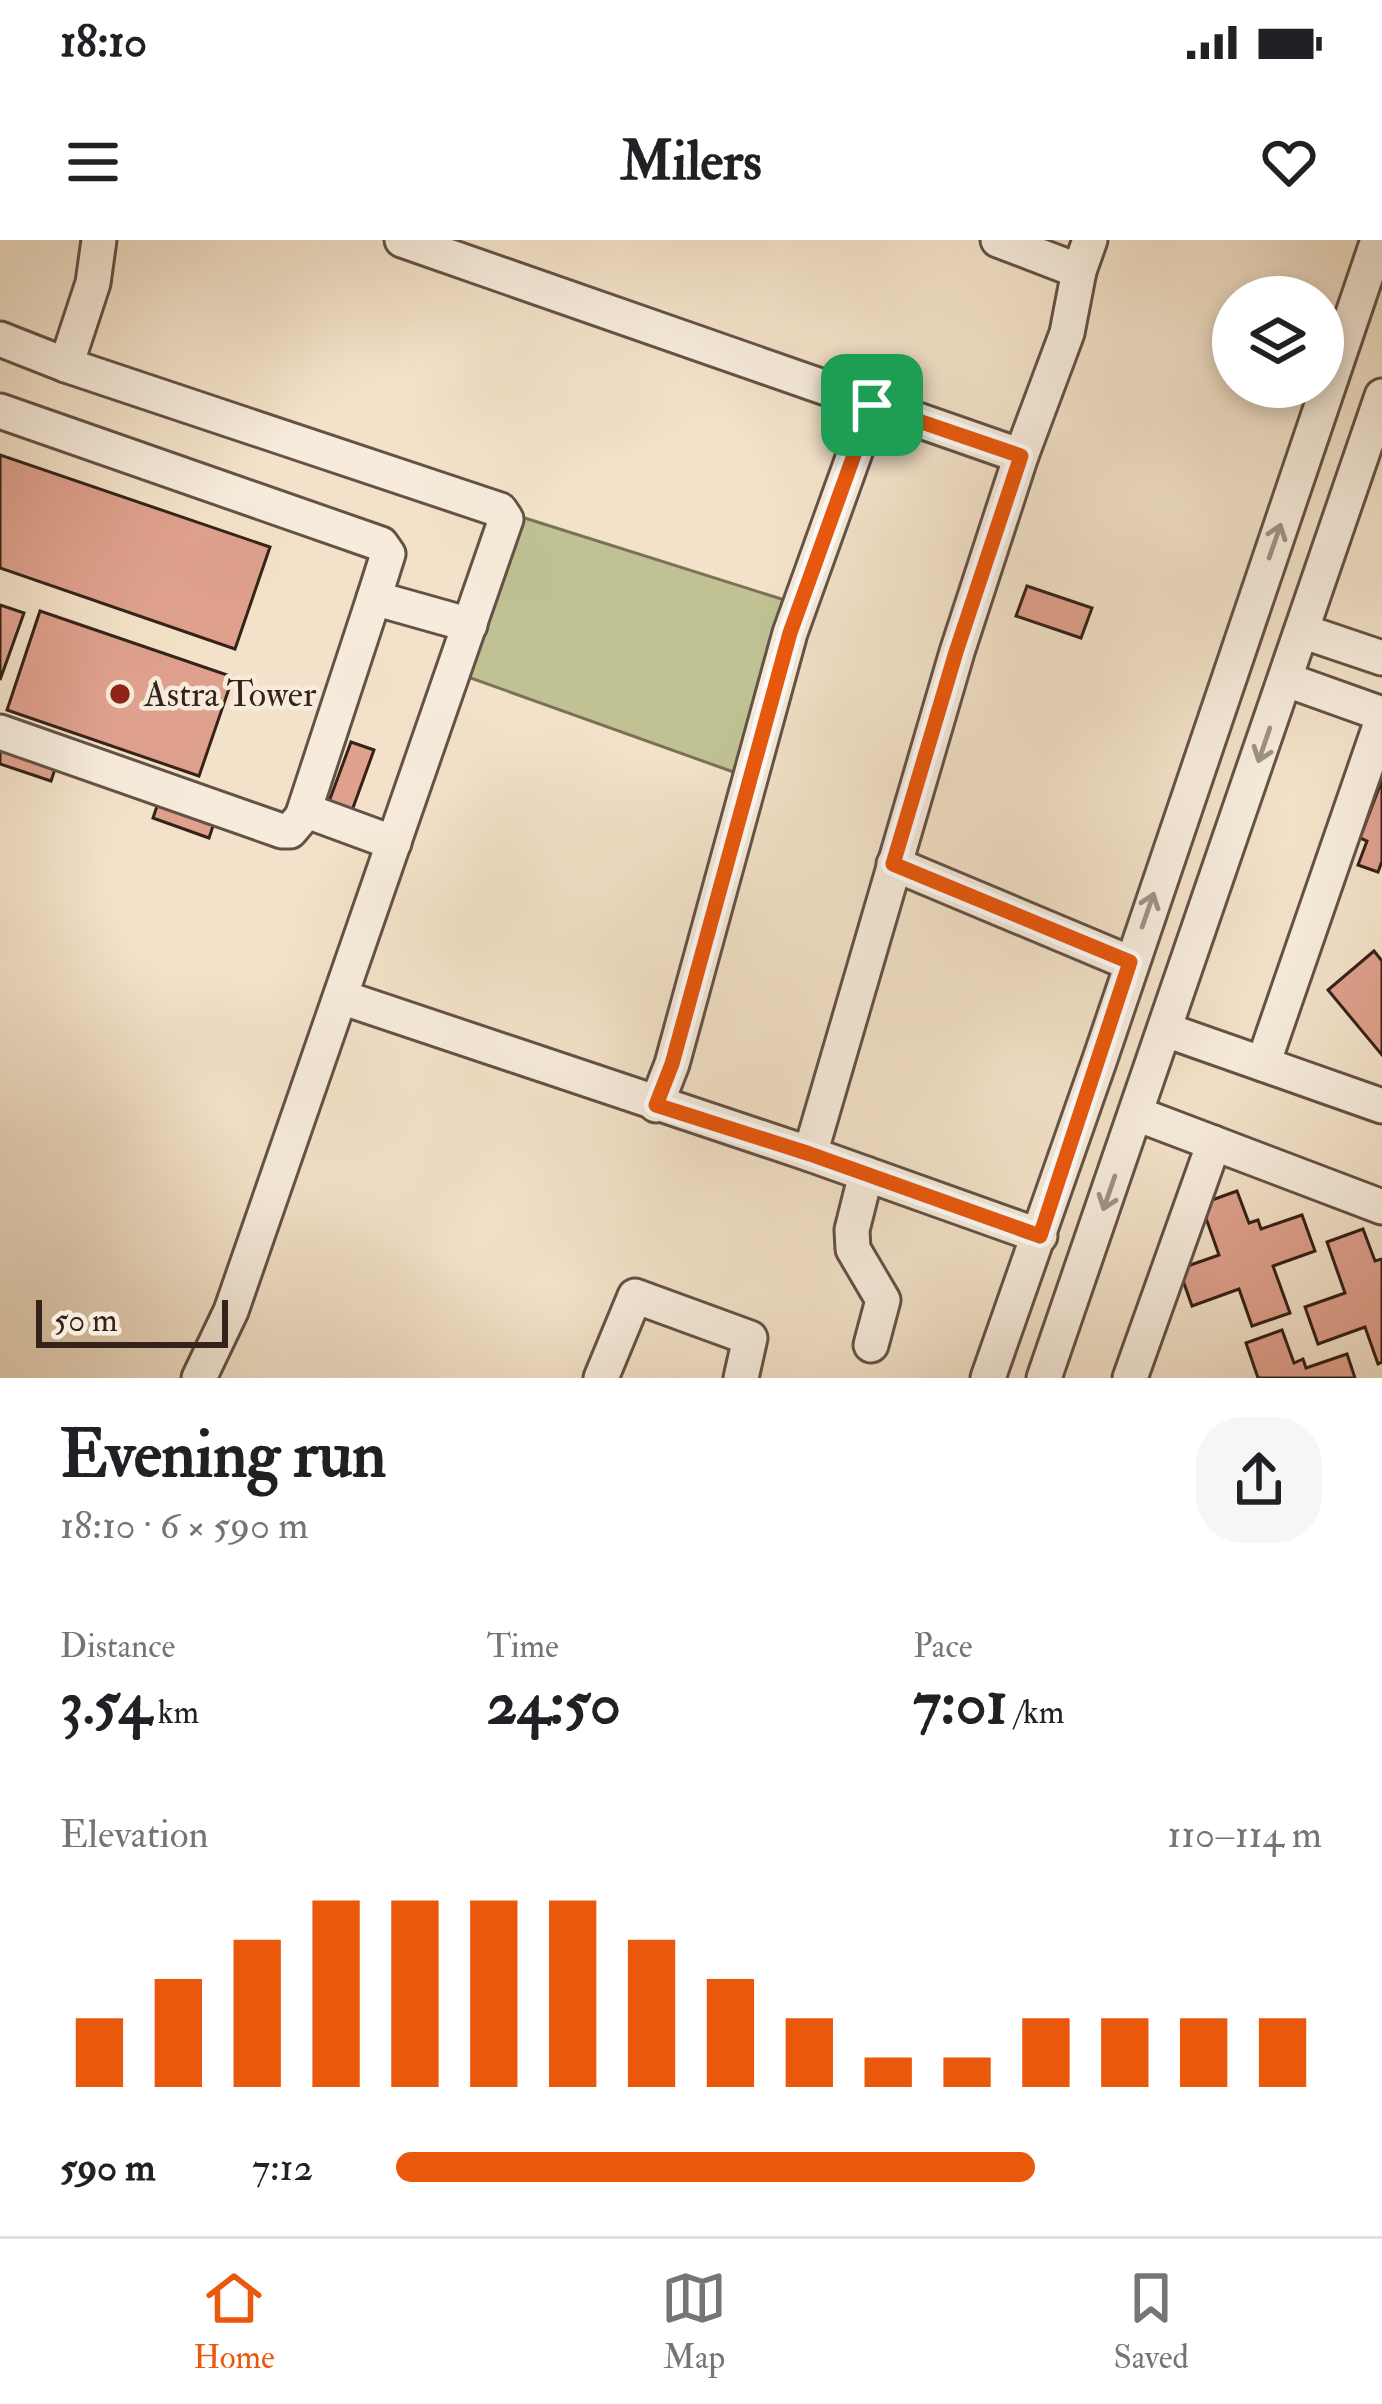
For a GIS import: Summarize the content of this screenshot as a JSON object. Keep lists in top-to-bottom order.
{
  "places": ["Astra Tower"],
  "scale_bar": "50 m",
  "page": {
    "status": "18:10",
    "header": "Milers",
    "scale": "50 m",
    "heading": ["Evening run", "18:10 · 6 × 590 m"],
    "stats": [
      ["Distance", "3.54 km"],
      ["Time", "24:50"],
      ["Pace", "7:01 /km"]
    ],
    "chart": ["Elevation", "110–114 m"],
    "list": [
      {
        "name": "590 m",
        "note": "7:12"
      }
    ],
    "tabs": ["Home", "Map", "Saved"]
  }
}
